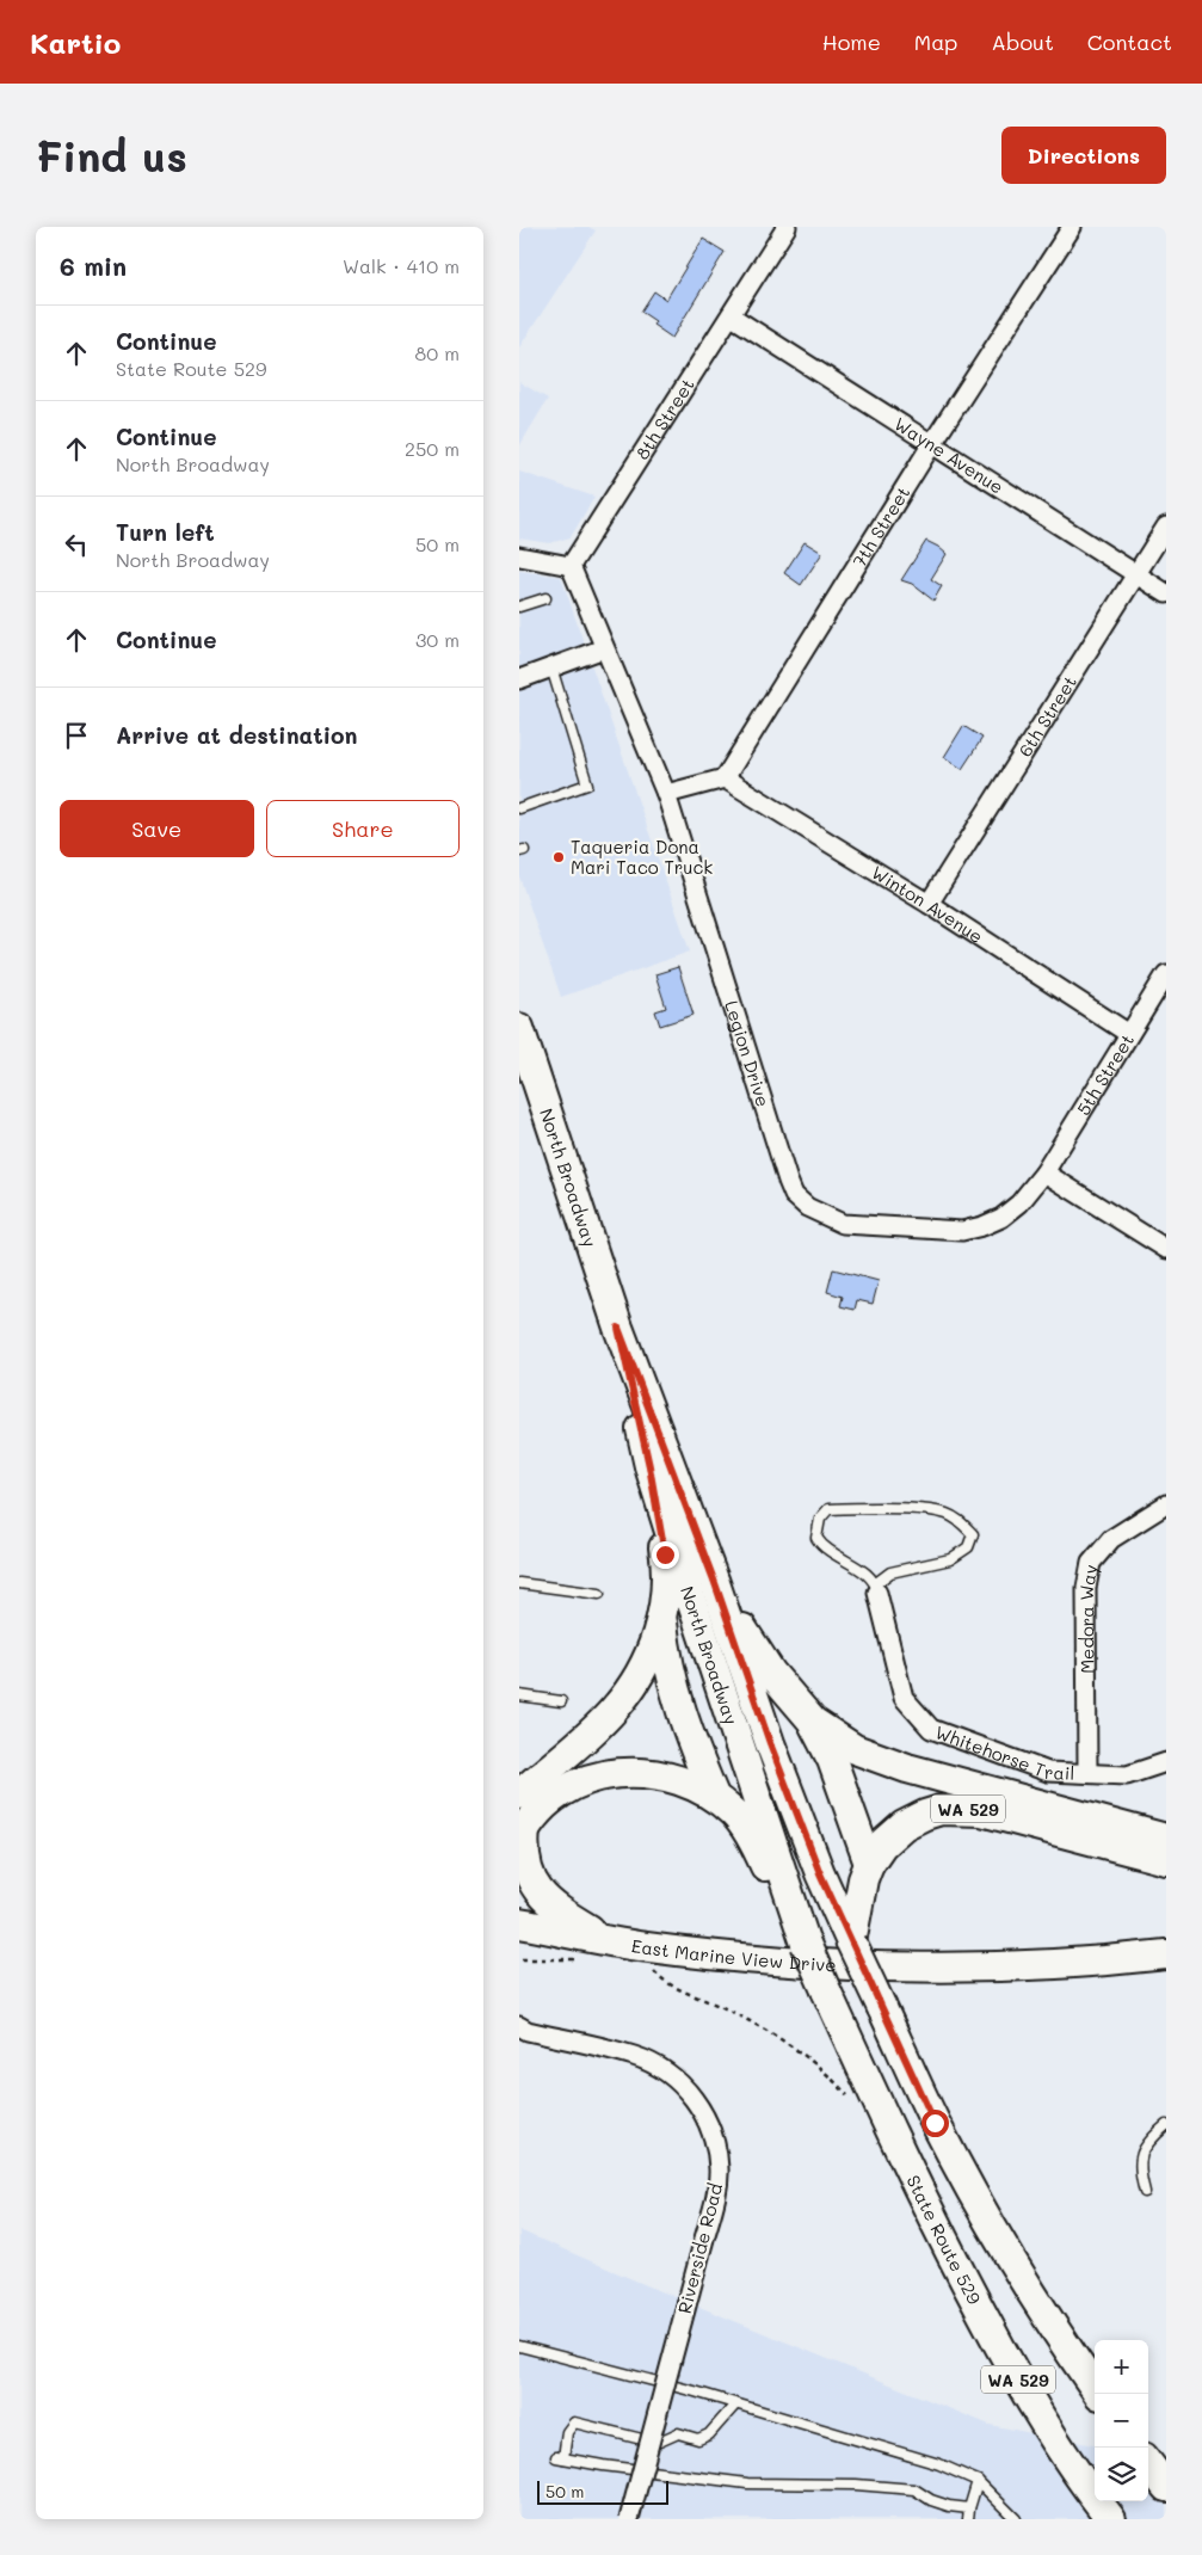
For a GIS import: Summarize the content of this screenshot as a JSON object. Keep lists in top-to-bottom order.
{
  "streets": {
    "main road": [
      "North Broadway",
      "WA 529",
      "East Marine View Drive",
      "State Route 529"
    ],
    "street": [
      "8th Street",
      "Wayne Avenue",
      "7th Street",
      "6th Street",
      "Winton Avenue",
      "Legion Drive",
      "5th Street",
      "Medora Way",
      "Whitehorse Trail",
      "Riverside Road"
    ]
  },
  "crossings": [
    ["8th Street", "Wayne Avenue"],
    ["8th Street", "Legion Drive"],
    ["Wayne Avenue", "7th Street"],
    ["Wayne Avenue", "6th Street"],
    ["7th Street", "Winton Avenue"],
    ["6th Street", "Winton Avenue"],
    ["Winton Avenue", "5th Street"],
    ["Legion Drive", "5th Street"],
    ["North Broadway", "WA 529"],
    ["North Broadway", "State Route 529"],
    ["Medora Way", "Whitehorse Trail"],
    ["WA 529", "East Marine View Drive"],
    ["WA 529", "State Route 529"]
  ],
  "places": ["Taqueria Dona Mari Taco Truck"],
  "scale_bar": "50 m",
  "page": {
    "header": "Kartio",
    "nav": [
      "Home",
      "Map",
      "About",
      "Contact"
    ],
    "buttons": [
      "Directions",
      ["Save", "Share"]
    ],
    "title": "Find us",
    "heading": ["6 min", "Walk · 410 m"],
    "list": [
      ["Continue", "State Route 529", "80 m"],
      ["Continue", "North Broadway", "250 m"],
      ["Turn left", "North Broadway", "50 m"],
      ["Continue", "30 m"],
      "Arrive at destination"
    ],
    "map_buttons": ["+", "−"],
    "scale": "50 m"
  }
}
